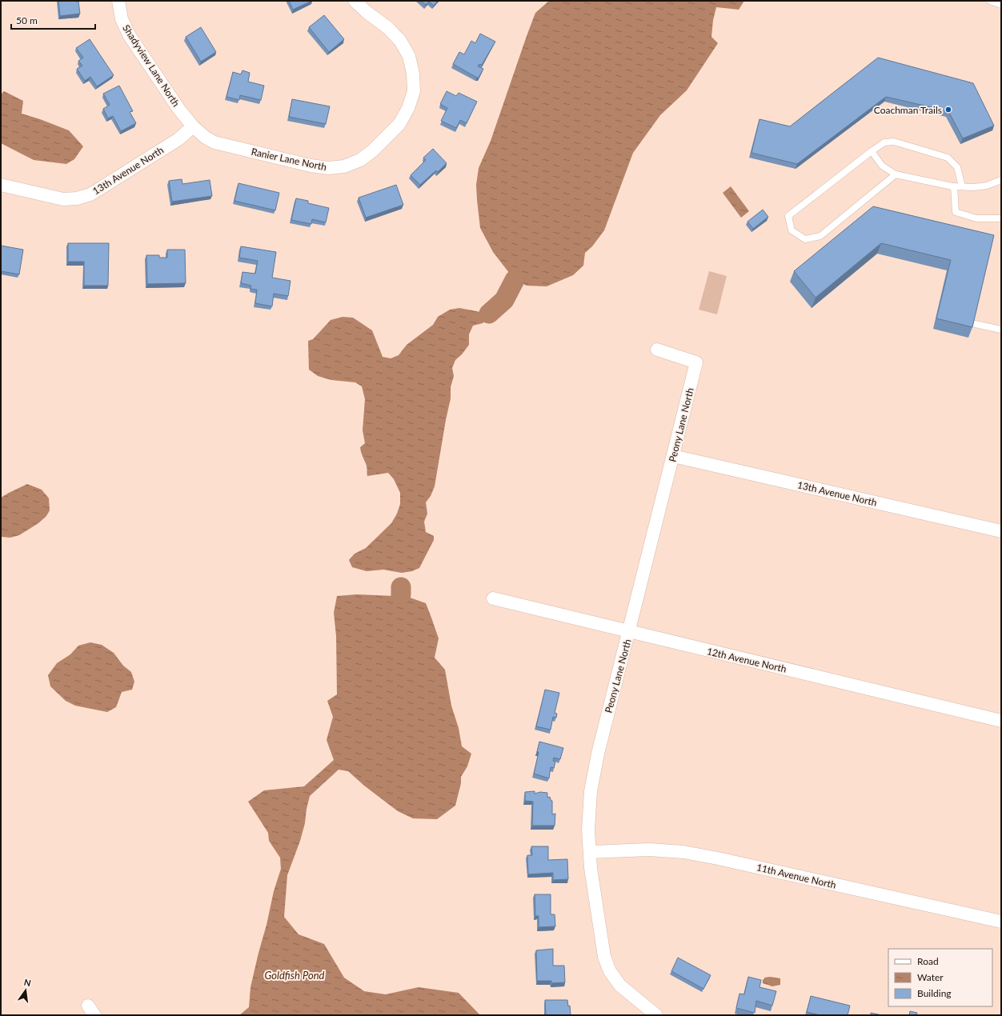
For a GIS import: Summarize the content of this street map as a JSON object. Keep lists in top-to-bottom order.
{
  "streets": {
    "street": [
      "Shadyview Lane North",
      "Ranier Lane North",
      "13th Avenue North",
      "Peony Lane North",
      "12th Avenue North",
      "11th Avenue North"
    ]
  },
  "crossings": [
    ["Shadyview Lane North", "Ranier Lane North"],
    ["Shadyview Lane North", "13th Avenue North"],
    ["Ranier Lane North", "13th Avenue North"],
    ["13th Avenue North", "Peony Lane North"],
    ["Peony Lane North", "12th Avenue North"],
    ["Peony Lane North", "11th Avenue North"]
  ],
  "water": ["Goldfish Pond"],
  "places": ["Coachman Trails"],
  "legend": ["Road", "Water", "Building"],
  "scale_bar": "50 m",
  "north": "top"
}
